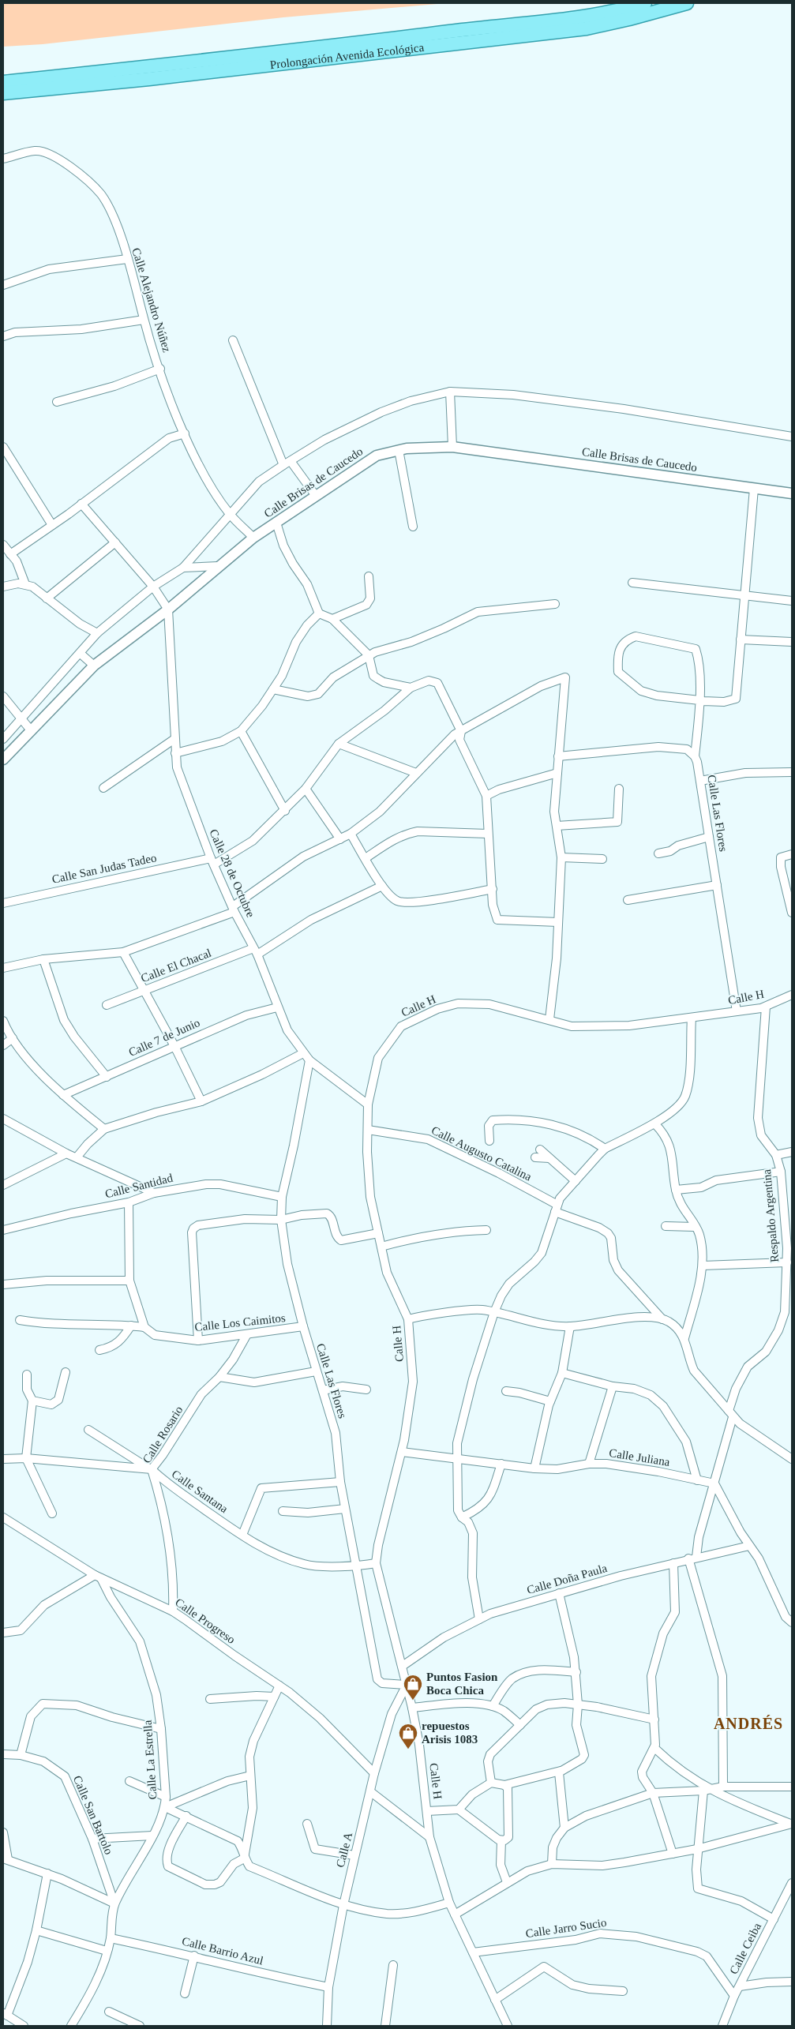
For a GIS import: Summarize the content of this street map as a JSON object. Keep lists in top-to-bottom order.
{
  "streets": {
    "main road": ["Prolongación Avenida Ecológica"],
    "street": [
      "Calle Alejandro Núñez",
      "Calle Brisas de Caucedo",
      "Calle Las Flores",
      "Calle San Judas Tadeo",
      "Calle 28 de Octubre",
      "Calle El Chacal",
      "Calle H",
      "Calle 7 de Junio",
      "Calle Augusto Catalina",
      "Calle Santidad",
      "Respaldo Argentina",
      "Calle Los Caimitos",
      "Calle Rosario",
      "Calle Juliana",
      "Calle Santana",
      "Calle Doña Paula",
      "Calle Progreso",
      "Calle La Estrella",
      "Calle San Bartolo",
      "Calle A",
      "Calle Jarro Sucio",
      "Calle Ceiba",
      "Calle Barrio Azul"
    ]
  },
  "crossings": [
    ["Calle Alejandro Núñez", "Calle Brisas de Caucedo"],
    ["Calle Brisas de Caucedo", "Calle 28 de Octubre"],
    ["Calle Las Flores", "Calle 28 de Octubre"],
    ["Calle Las Flores", "Calle H"],
    ["Calle Las Flores", "Calle Santidad"],
    ["Calle Las Flores", "Calle Los Caimitos"],
    ["Calle Las Flores", "Calle Santana"],
    ["Calle Las Flores", "Calle A"],
    ["Calle San Judas Tadeo", "Calle 28 de Octubre"],
    ["Calle 28 de Octubre", "Calle El Chacal"],
    ["Calle 28 de Octubre", "Calle H"],
    ["Calle 28 de Octubre", "Calle 7 de Junio"],
    ["Calle H", "Calle Augusto Catalina"],
    ["Calle H", "Respaldo Argentina"],
    ["Calle H", "Calle Juliana"],
    ["Calle H", "Calle Santana"],
    ["Calle H", "Calle Doña Paula"],
    ["Calle H", "Calle A"],
    ["Calle H", "Calle Jarro Sucio"],
    ["Respaldo Argentina", "Calle Juliana"],
    ["Respaldo Argentina", "Calle Doña Paula"],
    ["Calle Los Caimitos", "Calle Rosario"],
    ["Calle Rosario", "Calle Santana"],
    ["Calle Rosario", "Calle Progreso"],
    ["Calle Progreso", "Calle La Estrella"],
    ["Calle Progreso", "Calle A"],
    ["Calle La Estrella", "Calle San Bartolo"],
    ["Calle La Estrella", "Calle Barrio Azul"],
    ["Calle A", "Calle Barrio Azul"],
    ["Calle Jarro Sucio", "Calle Ceiba"]
  ],
  "districts": ["ANDRÉS"],
  "places": {
    "shop": ["Puntos Fasion Boca Chica", "repuestos Arisis 1083"]
  }
}
